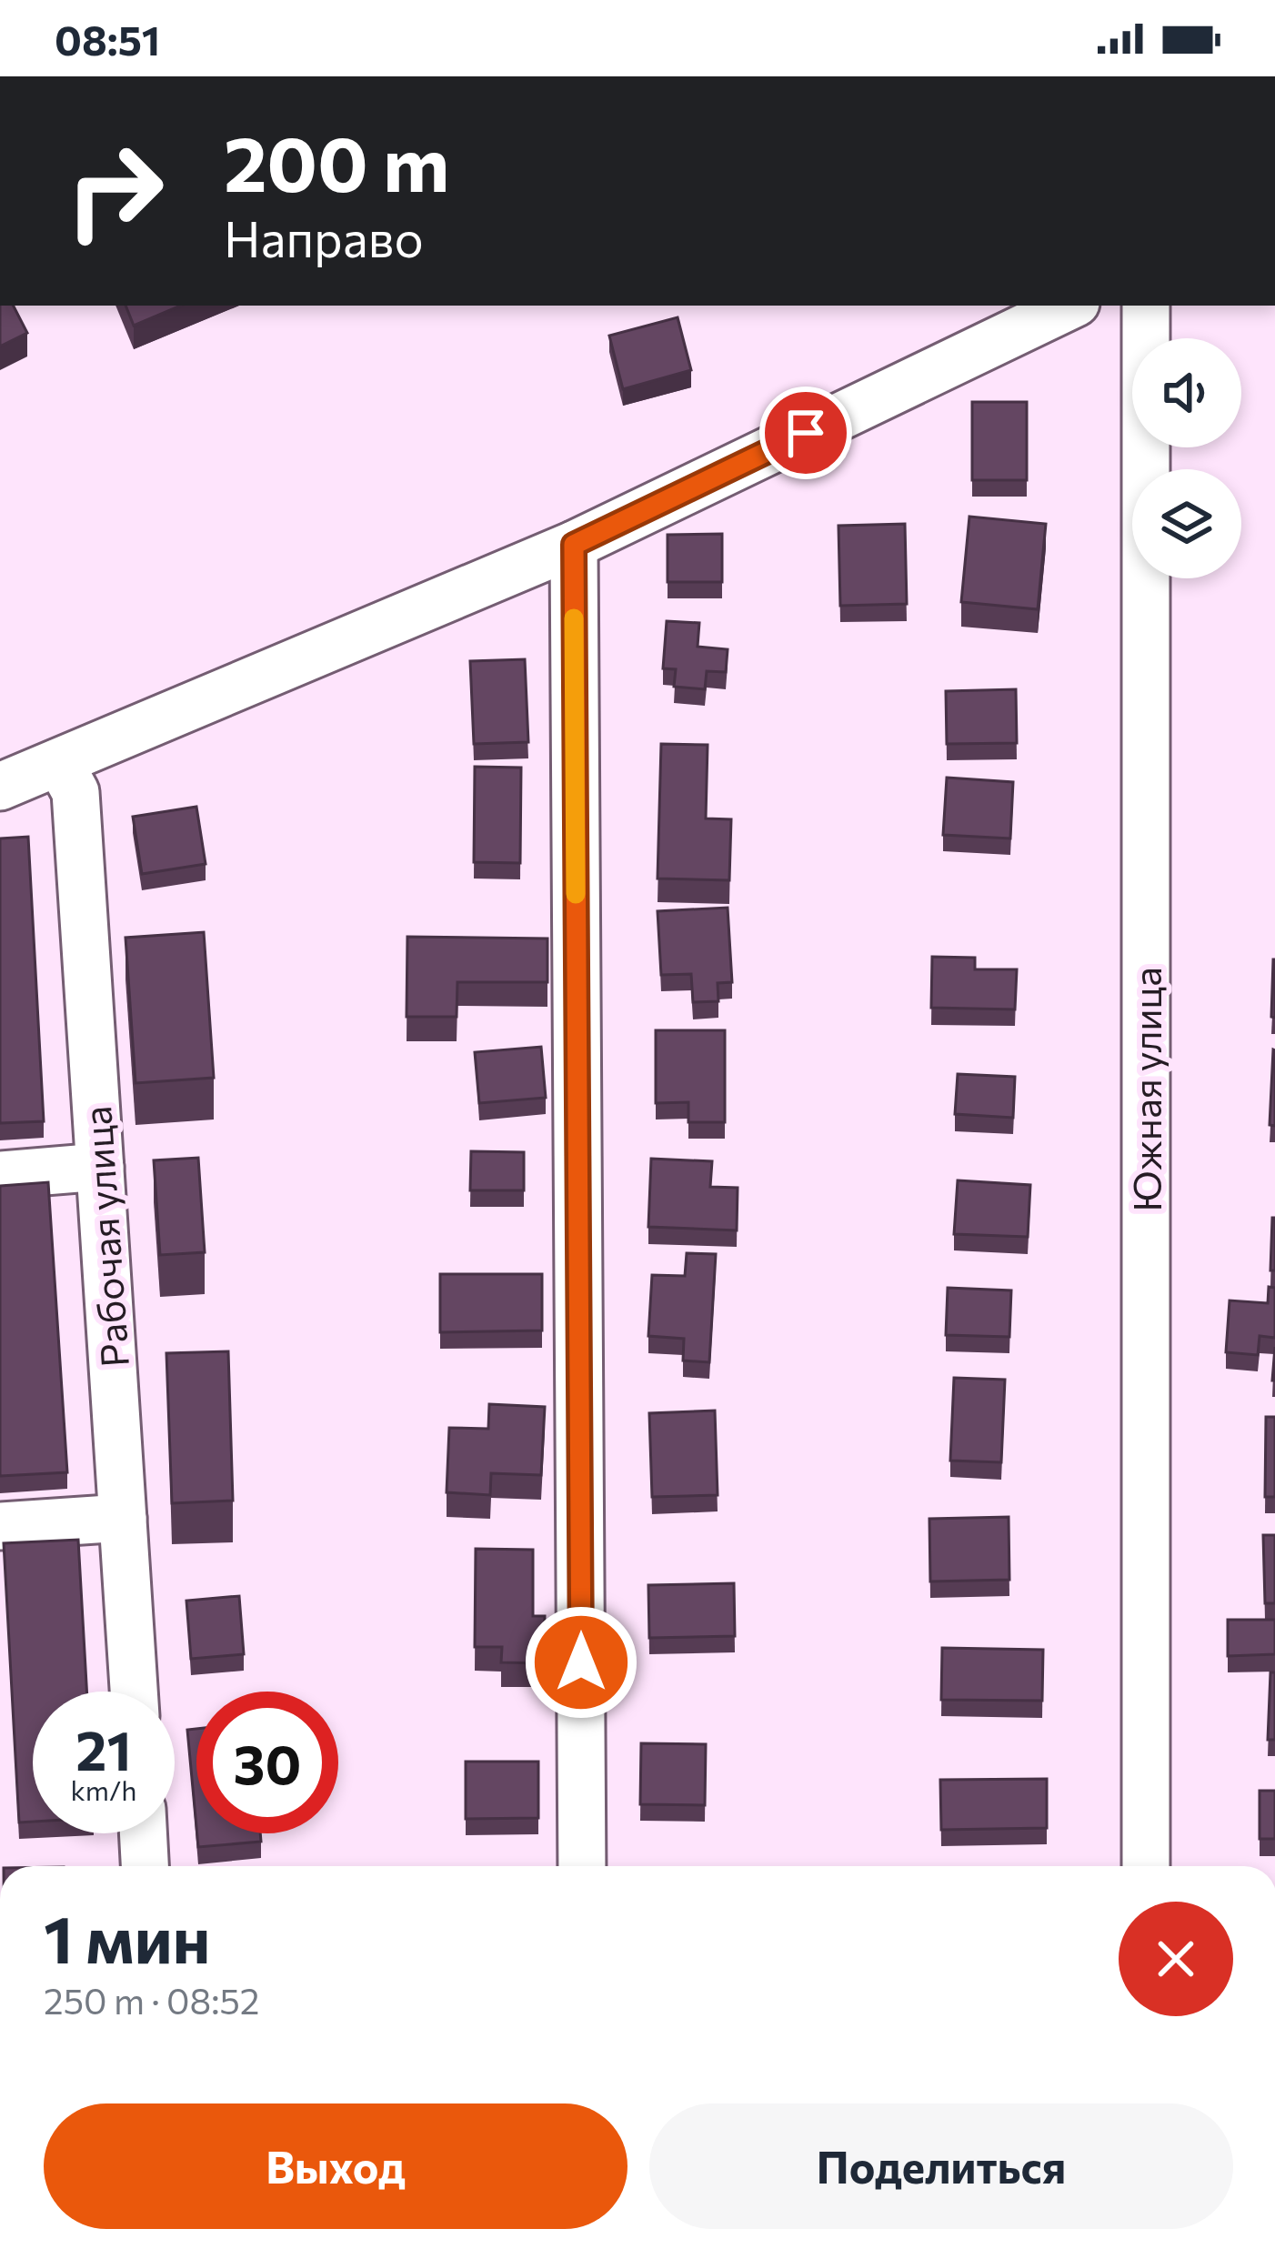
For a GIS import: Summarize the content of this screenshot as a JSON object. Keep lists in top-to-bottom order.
{
  "streets": {
    "street": ["Южная улица", "Рабочая улица"]
  },
  "page": {
    "status": "08:51",
    "turn": ["200 m", "Направо"],
    "speed": "21 km/h",
    "limit": "30",
    "heading": ["1 мин", "250 m · 08:52"],
    "buttons": ["Выход", "Поделиться"]
  }
}
